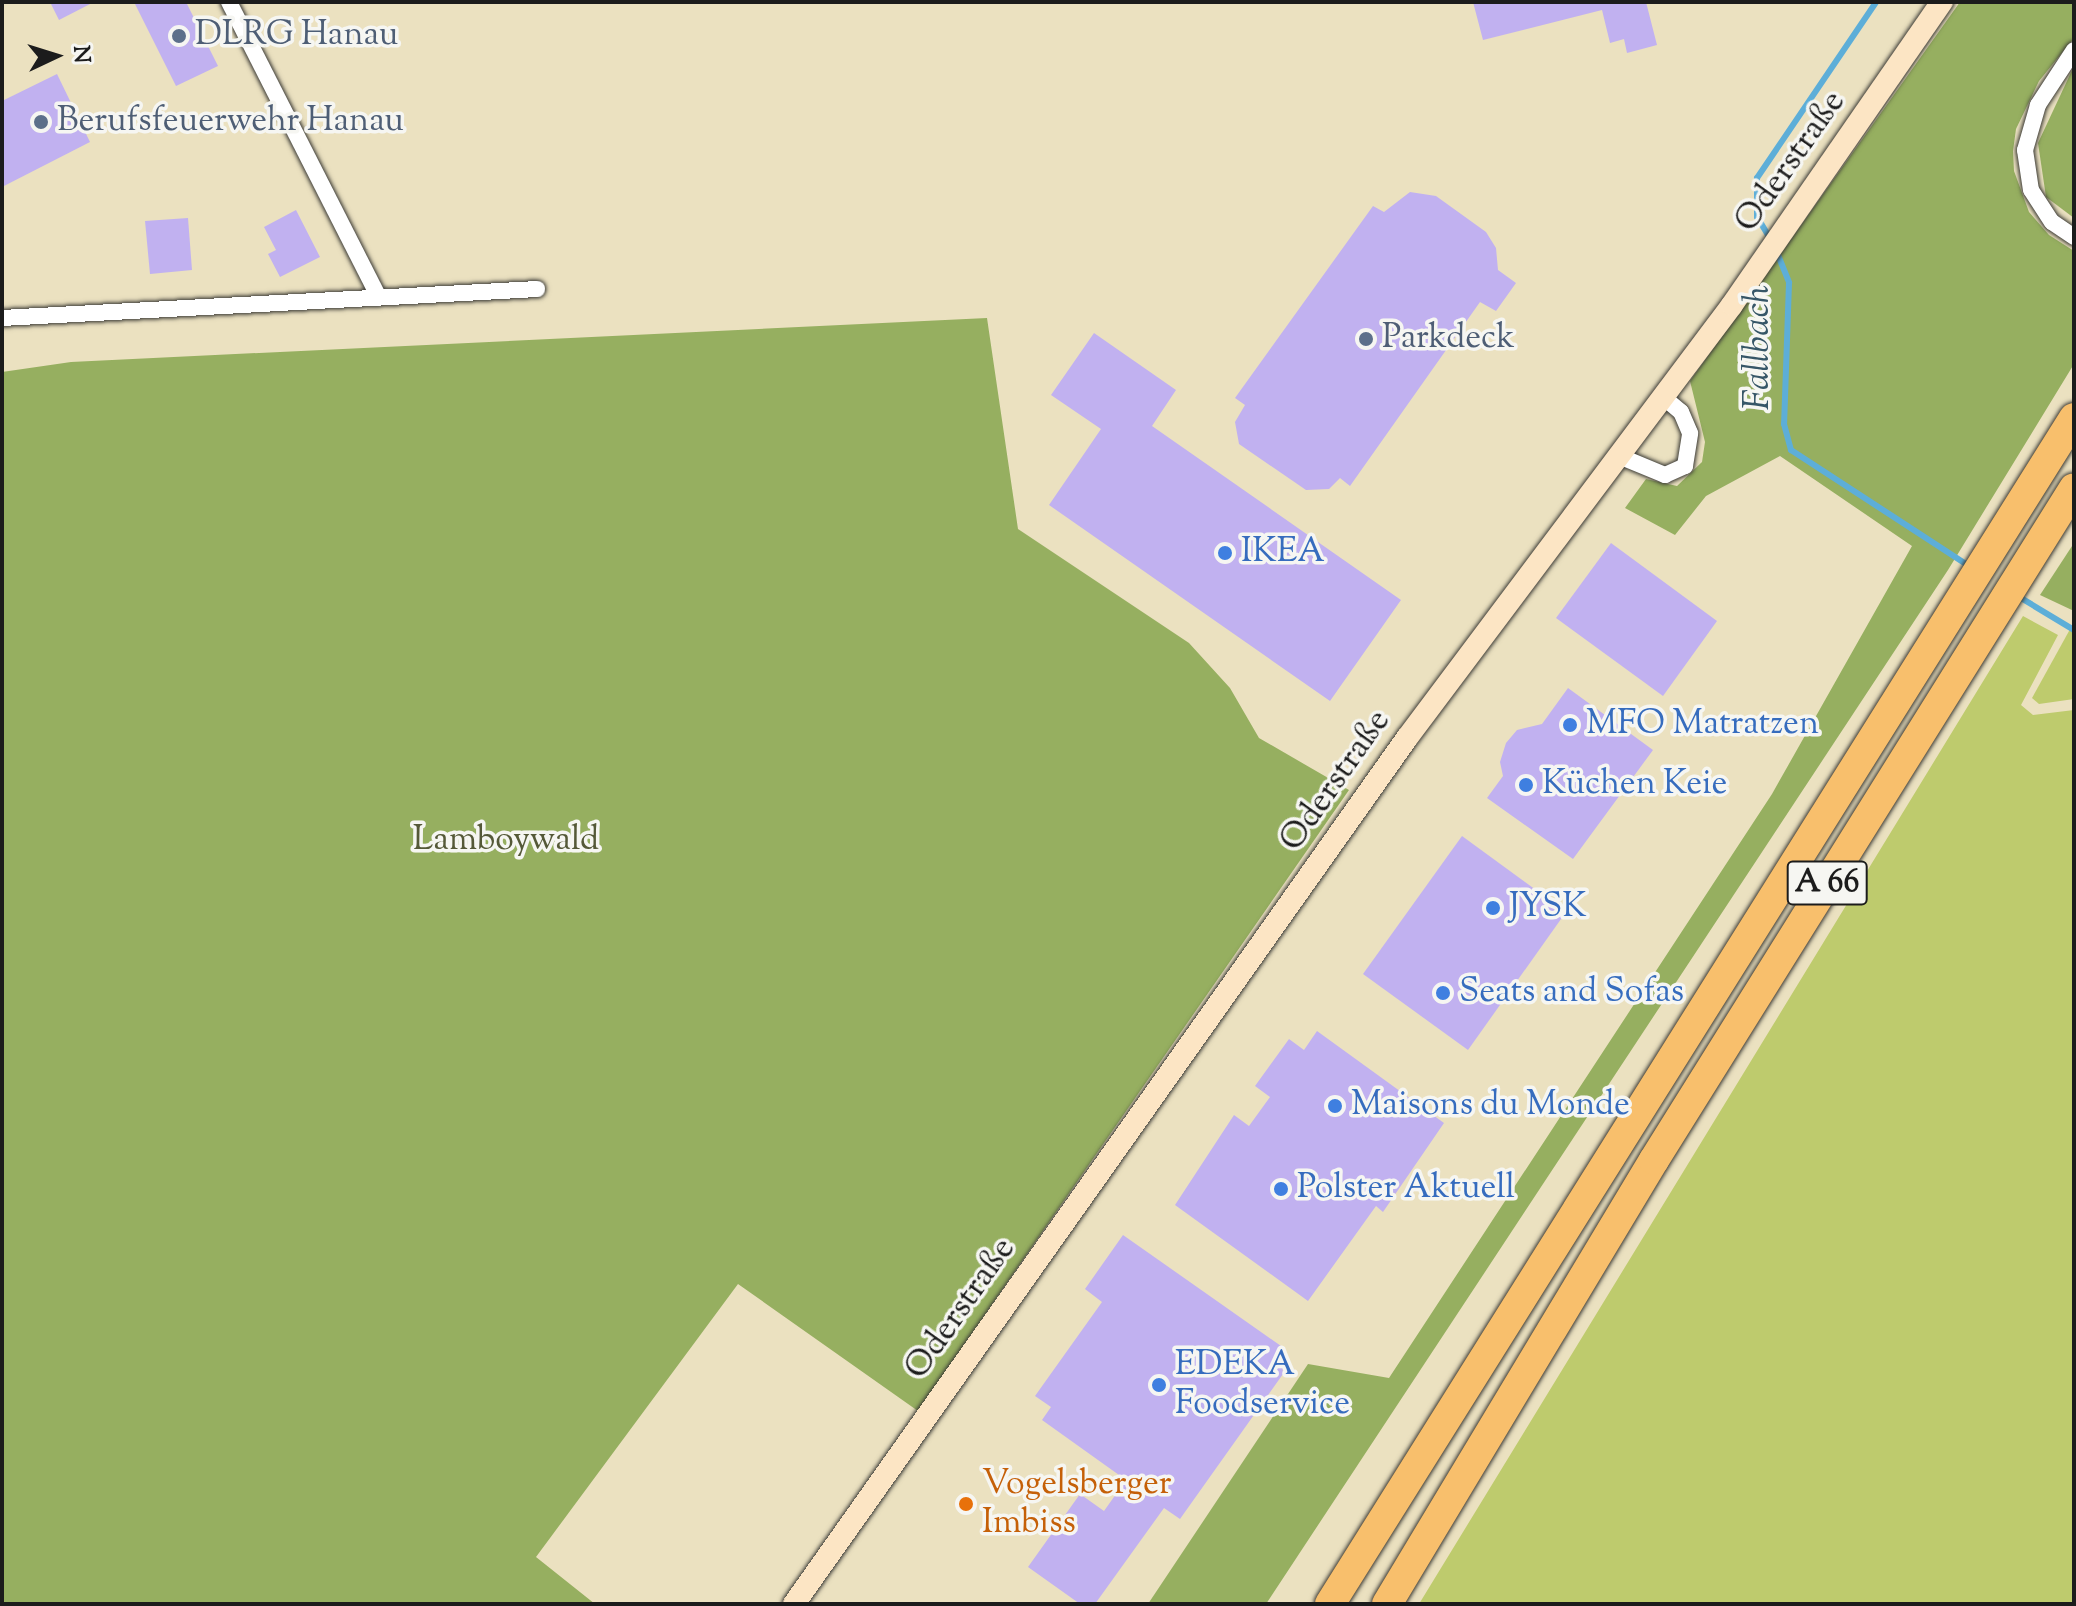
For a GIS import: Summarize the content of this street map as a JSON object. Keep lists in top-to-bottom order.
{
  "streets": {
    "highway": ["A 66"],
    "street": ["Oderstraße"]
  },
  "water": ["Fallbach"],
  "parks": ["Lamboywald"],
  "places": [
    "DLRG Hanau",
    "Berufsfeuerwehr Hanau",
    "Parkdeck",
    "IKEA",
    "MFO Matratzen",
    "Küchen Keie",
    "JYSK",
    "Seats and Sofas",
    "Maisons du Monde",
    "Polster Aktuell",
    "EDEKA Foodservice",
    "Vogelsberger Imbiss"
  ],
  "north": "right"
}
